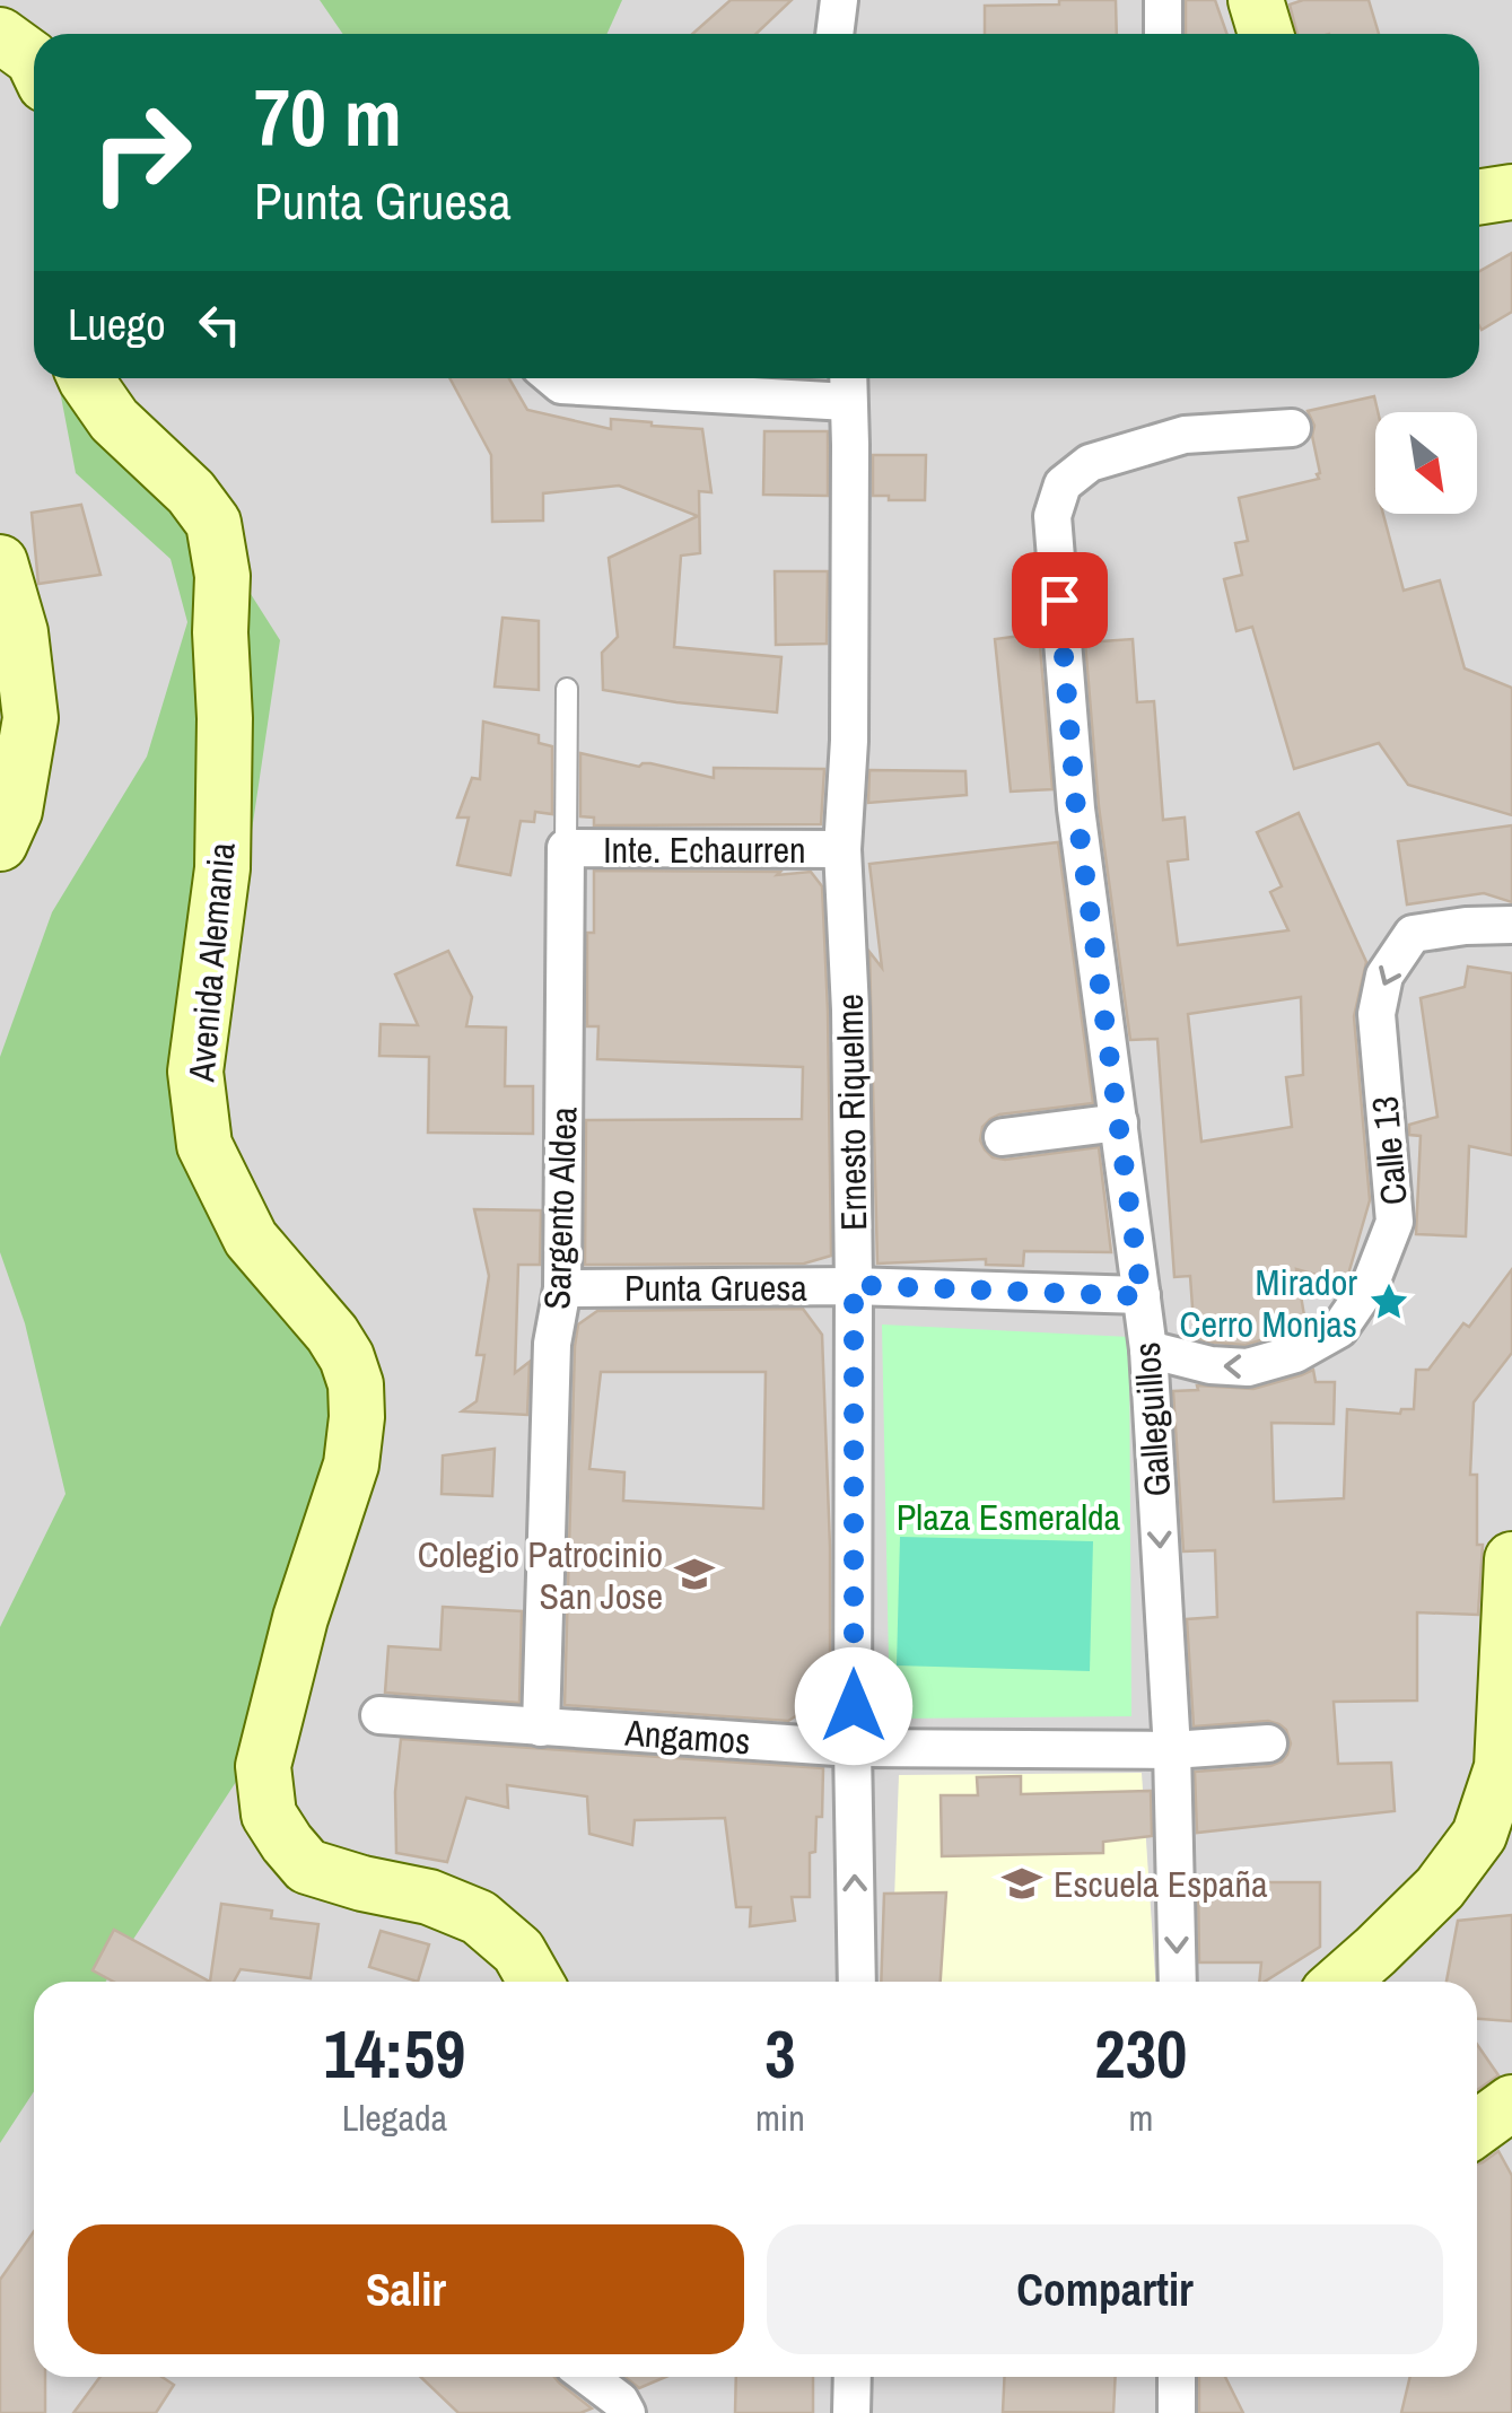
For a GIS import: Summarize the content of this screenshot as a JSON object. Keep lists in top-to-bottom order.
{
  "streets": {
    "main road": ["Avenida Alemania"],
    "street": [
      "Inte. Echaurren",
      "Ernesto Riquelme",
      "Calle 13",
      "Sargento Aldea",
      "Punta Gruesa",
      "Galleguillos",
      "Angamos"
    ]
  },
  "crossings": [
    ["Inte. Echaurren", "Ernesto Riquelme"],
    ["Inte. Echaurren", "Sargento Aldea"],
    ["Ernesto Riquelme", "Punta Gruesa"],
    ["Ernesto Riquelme", "Angamos"],
    ["Calle 13", "Galleguillos"],
    ["Sargento Aldea", "Punta Gruesa"],
    ["Sargento Aldea", "Angamos"],
    ["Punta Gruesa", "Galleguillos"],
    ["Galleguillos", "Angamos"]
  ],
  "one_way": ["Galleguillos"],
  "parks": ["Plaza Esmeralda"],
  "places": {
    "place": ["Mirador Cerro Monjas"],
    "school or university": ["Colegio Patrocinio San Jose", "Escuela España"]
  },
  "north": "bottom right",
  "page": {
    "turn": ["70 m", "Punta Gruesa"],
    "then": "Luego",
    "eta": [
      "14:59",
      "Llegada",
      "3",
      "min",
      "230",
      "m"
    ],
    "buttons": ["Salir", "Compartir"]
  }
}
